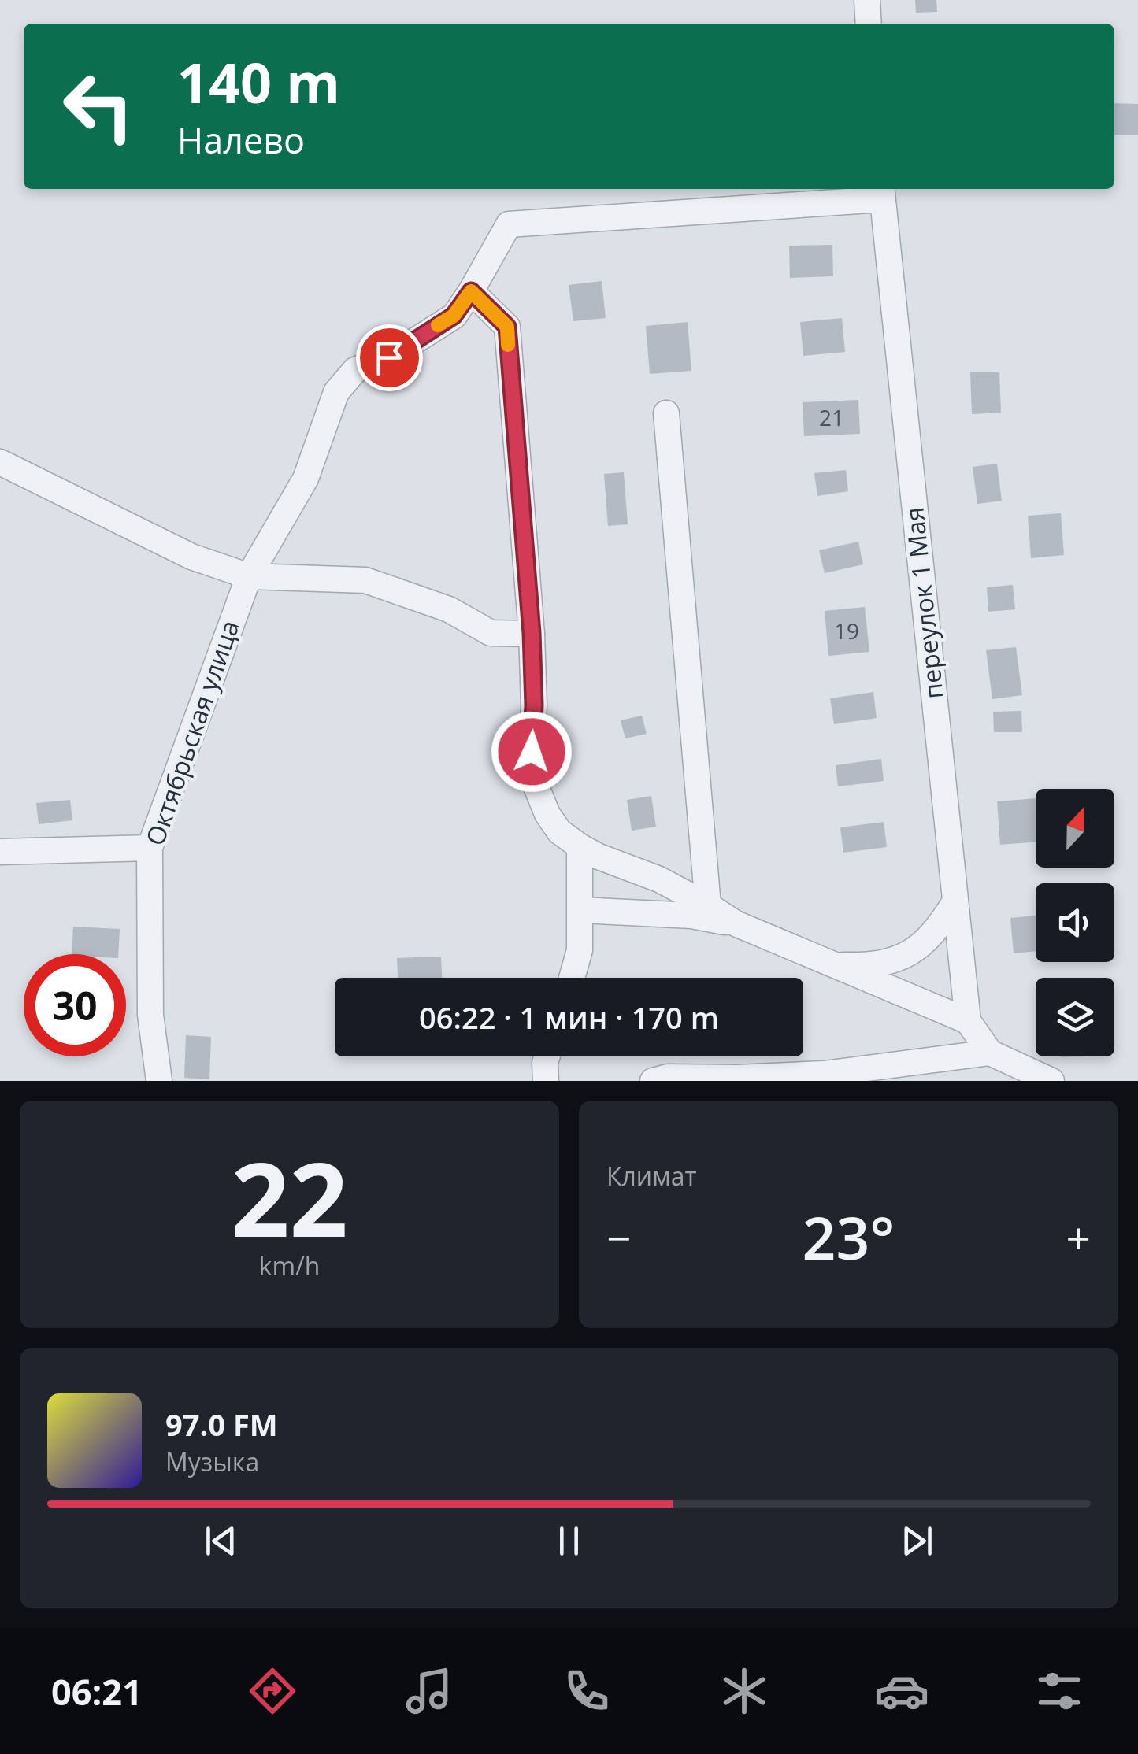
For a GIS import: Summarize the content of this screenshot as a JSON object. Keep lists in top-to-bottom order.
{
  "streets": {
    "street": ["переулок 1 Мая", "Октябрьская улица"]
  },
  "crossings": [
    ["переулок 1 Мая", "Октябрьская улица"]
  ],
  "house_numbers": ["21", "19"],
  "north": "top",
  "page": {
    "turn": ["140 m", "Налево"],
    "limit": "30",
    "trip": "06:22 · 1 мин · 170 m",
    "tile": [
      ["22", "km/h"],
      "Климат"
    ],
    "heat": ["−", "23°", "+"],
    "song": ["97.0 FM", "Музыка"],
    "tabs": "06:21"
  }
}
